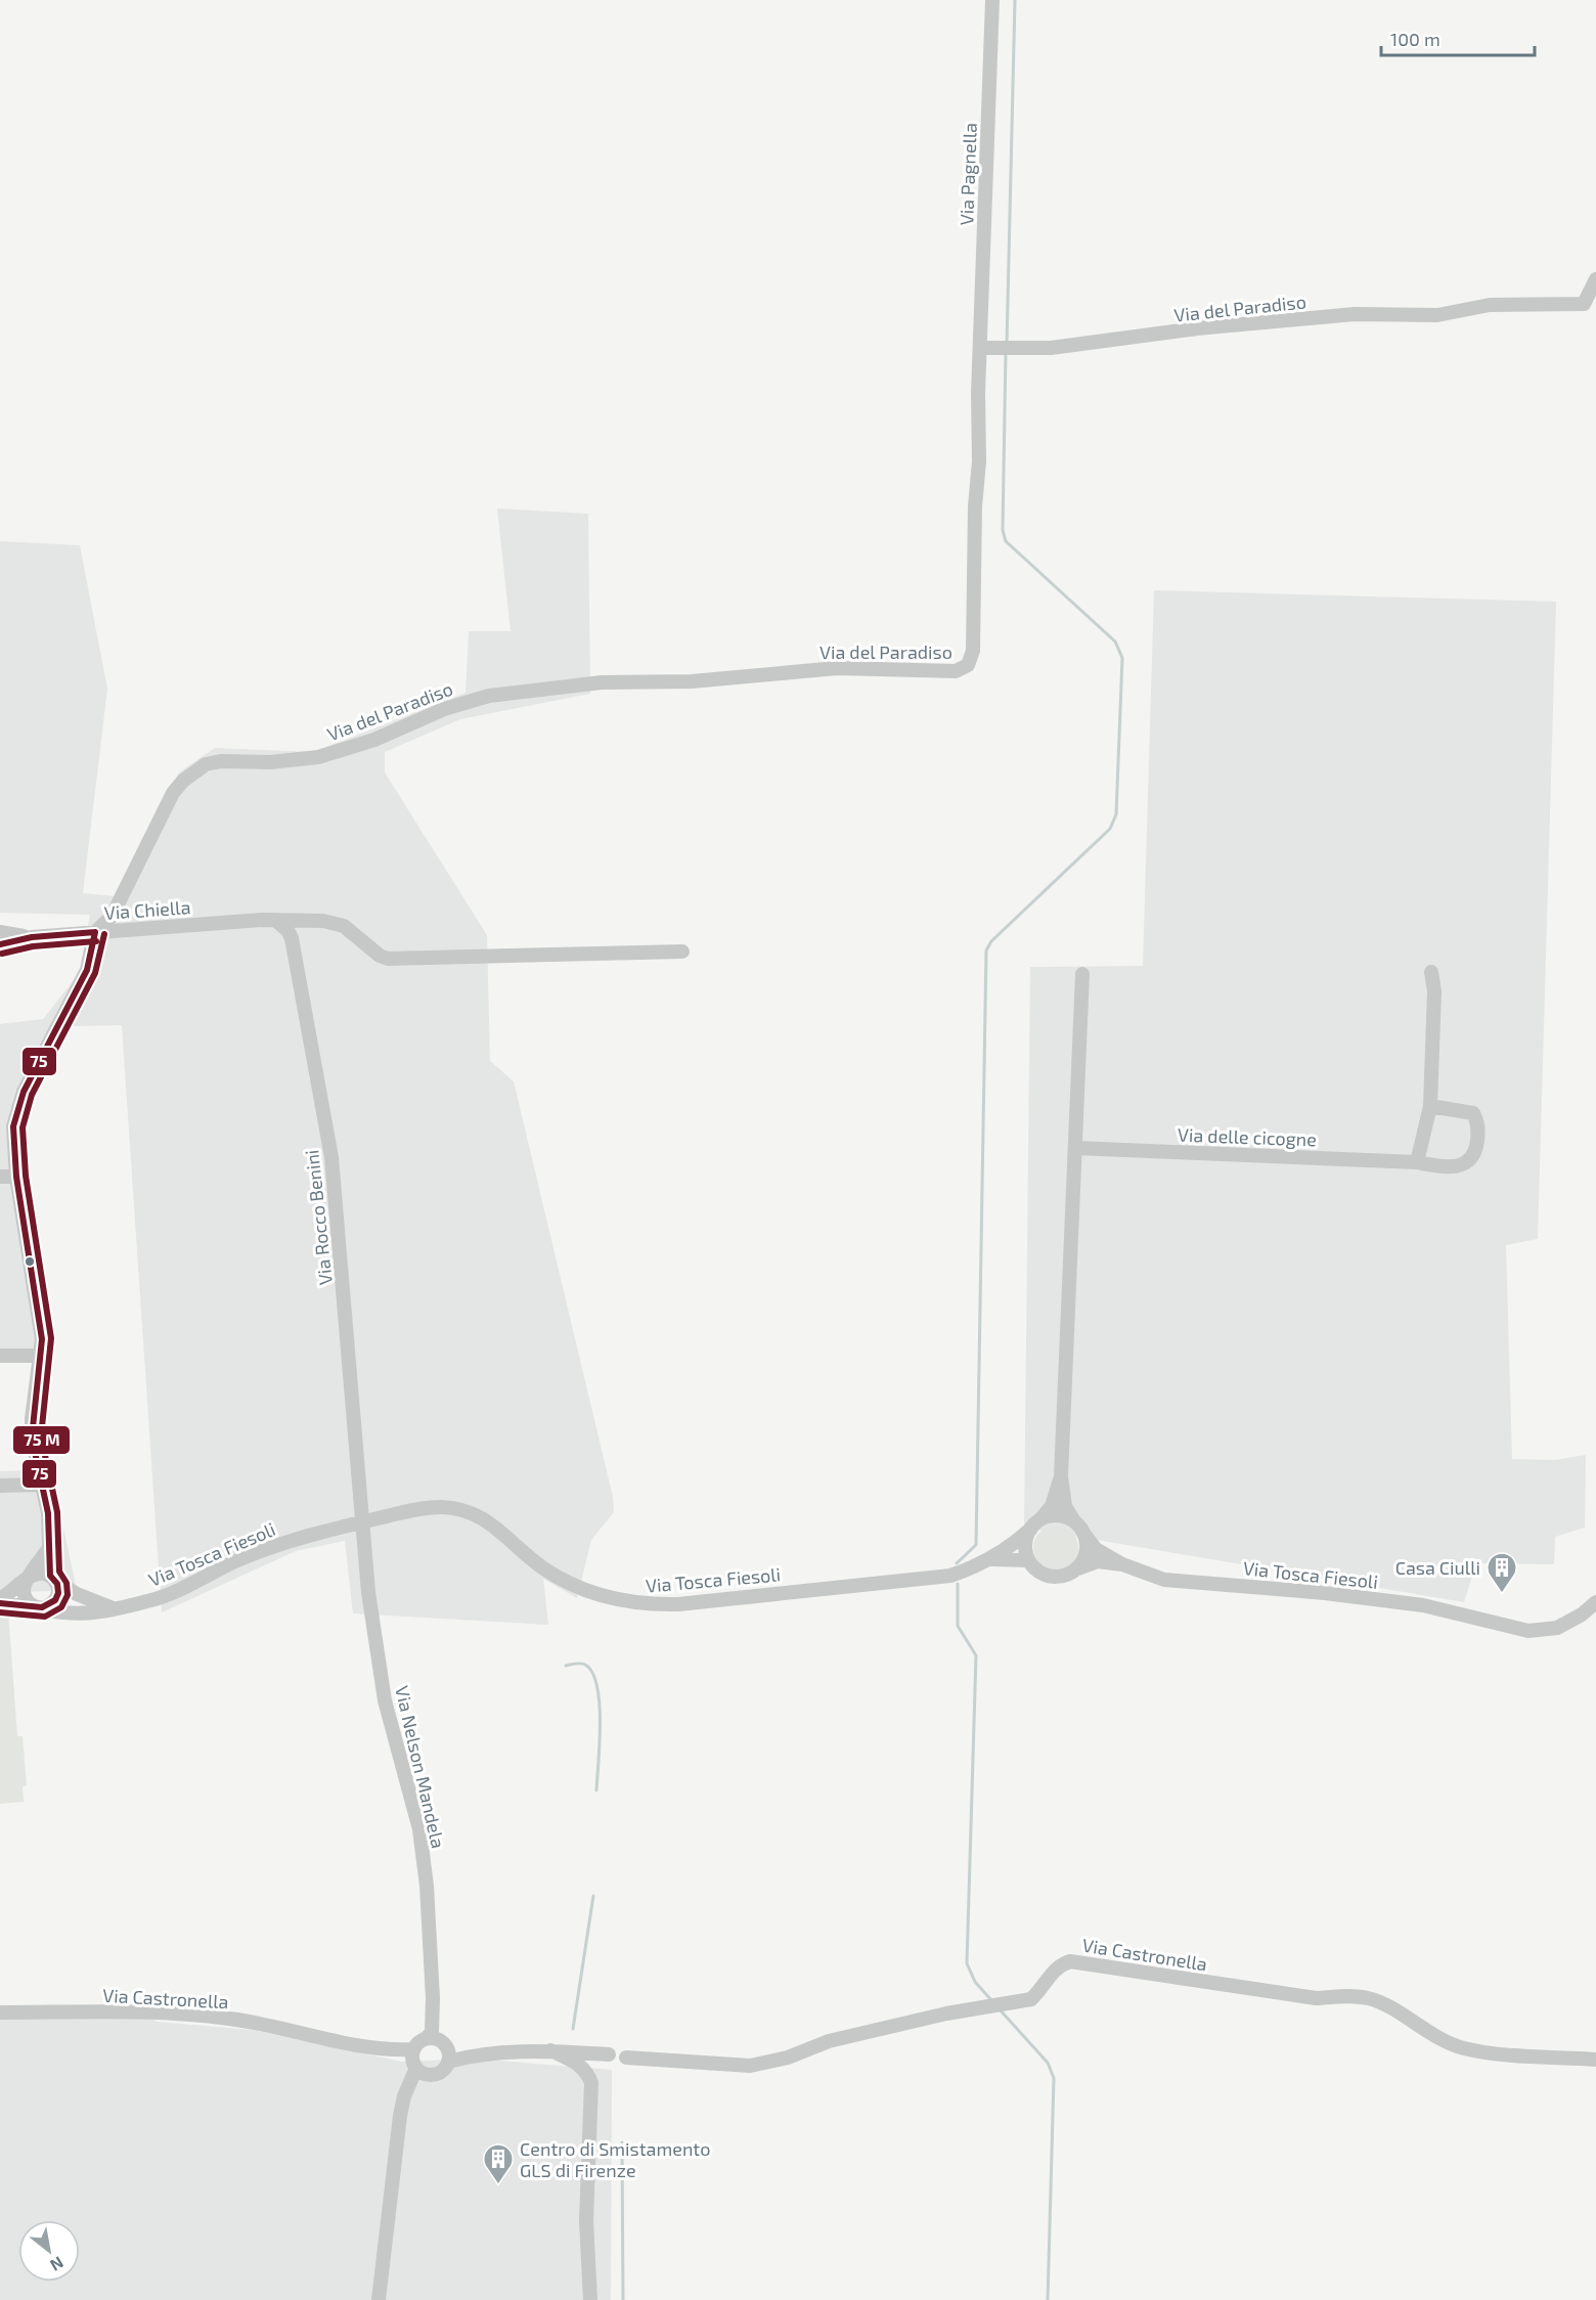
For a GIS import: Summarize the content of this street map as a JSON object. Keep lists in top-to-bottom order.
{
  "streets": {
    "street": [
      "Via Pagnella",
      "Via del Paradiso",
      "Via Chiella",
      "Via delle cicogne",
      "Via Rocco Benini",
      "Via Tosca Fiesoli",
      "Via Nelson Mandela",
      "Via Castronella"
    ]
  },
  "crossings": [
    ["Via Pagnella", "Via del Paradiso"],
    ["Via del Paradiso", "Via Chiella"],
    ["Via Chiella", "Via Rocco Benini"],
    ["Via Chiella", "Via Tosca Fiesoli"],
    ["Via Rocco Benini", "Via Tosca Fiesoli"],
    ["Via Rocco Benini", "Via Nelson Mandela"],
    ["Via Tosca Fiesoli", "Via Nelson Mandela"]
  ],
  "places": {
    "building": ["Casa Ciulli", "Centro di Smistamento GLS di Firenze"]
  },
  "lines": ["transit line 75"],
  "scale_bar": "100 m",
  "north": "bottom right"
}
